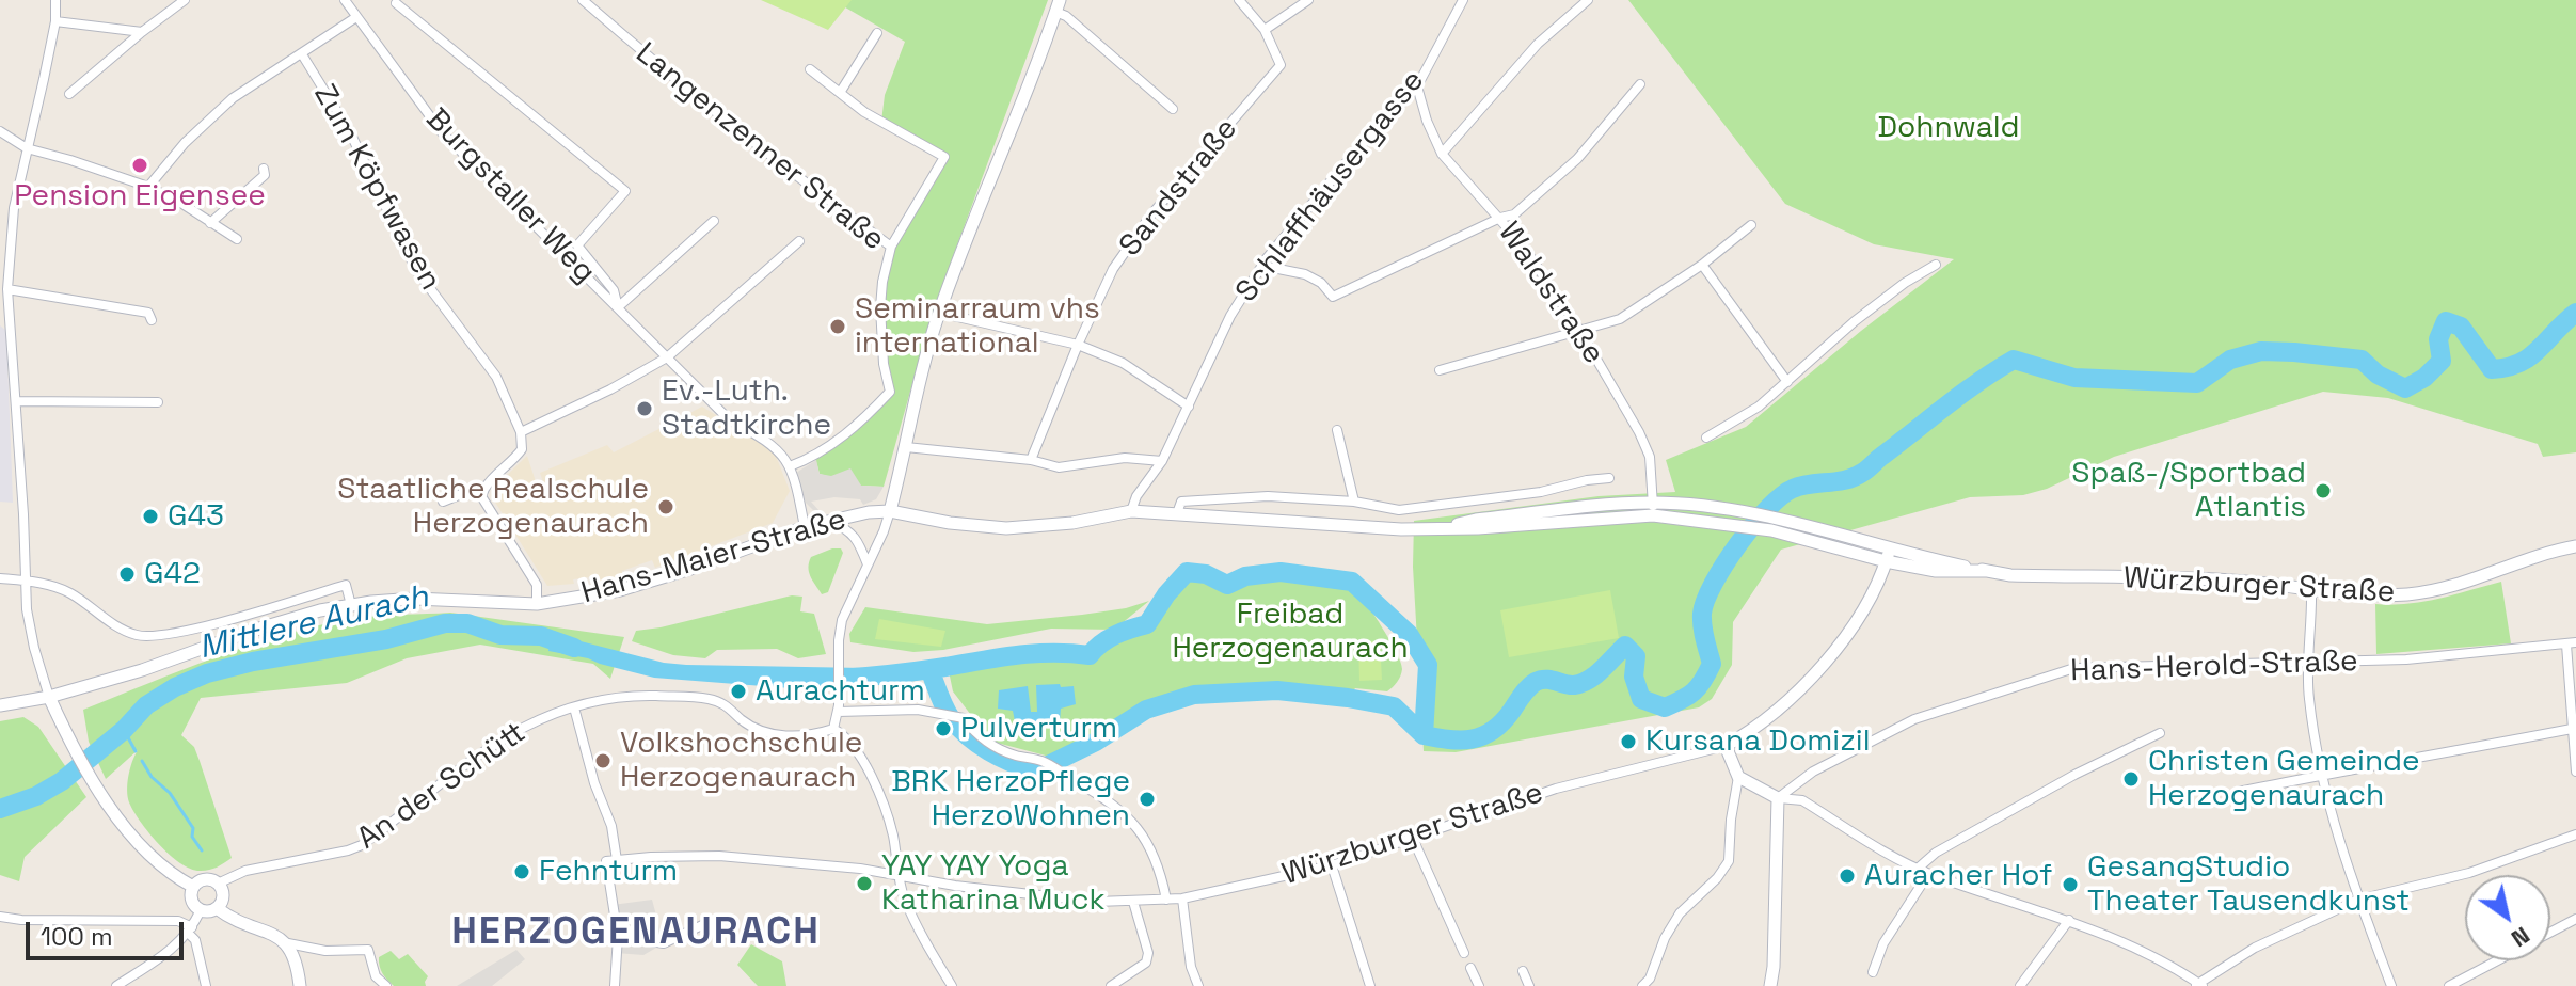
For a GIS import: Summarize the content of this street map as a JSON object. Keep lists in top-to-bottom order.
{
  "streets": {
    "street": [
      "Langenzenner Straße",
      "Schlaffhäusergasse",
      "Zum Köpfwasen",
      "Sandstraße",
      "Burgstaller Weg",
      "Waldstraße",
      "Hans-Maier-Straße",
      "Würzburger Straße",
      "Hans-Herold-Straße",
      "An der Schütt"
    ]
  },
  "crossings": [
    ["Langenzenner Straße", "Burgstaller Weg"],
    ["Schlaffhäusergasse", "Waldstraße"],
    ["Schlaffhäusergasse", "Hans-Maier-Straße"],
    ["Burgstaller Weg", "Hans-Maier-Straße"],
    ["Waldstraße", "Hans-Maier-Straße"],
    ["Hans-Maier-Straße", "Würzburger Straße"]
  ],
  "districts": ["HERZOGENAURACH"],
  "water": ["Mittlere Aurach"],
  "parks": ["Dohnwald", "Freibad Herzogenaurach"],
  "places": [
    "Pension Eigensee",
    "Seminarraum vhs international",
    "Ev.-Luth. Stadtkirche",
    "Spaß-/Sportbad Atlantis",
    "Staatliche Realschule Herzogenaurach",
    "G43",
    "G42",
    "Aurachturm",
    "Pulverturm",
    "Kursana Domizil",
    "Volkshochschule Herzogenaurach",
    "Christen Gemeinde Herzogenaurach",
    "BRK HerzoPflege HerzoWohnen",
    "Fehnturm",
    "Auracher Hof",
    "YAY YAY Yoga Katharina Muck",
    "GesangStudio Theater Tausendkunst"
  ],
  "scale_bar": "100 m",
  "north": "bottom right"
}
